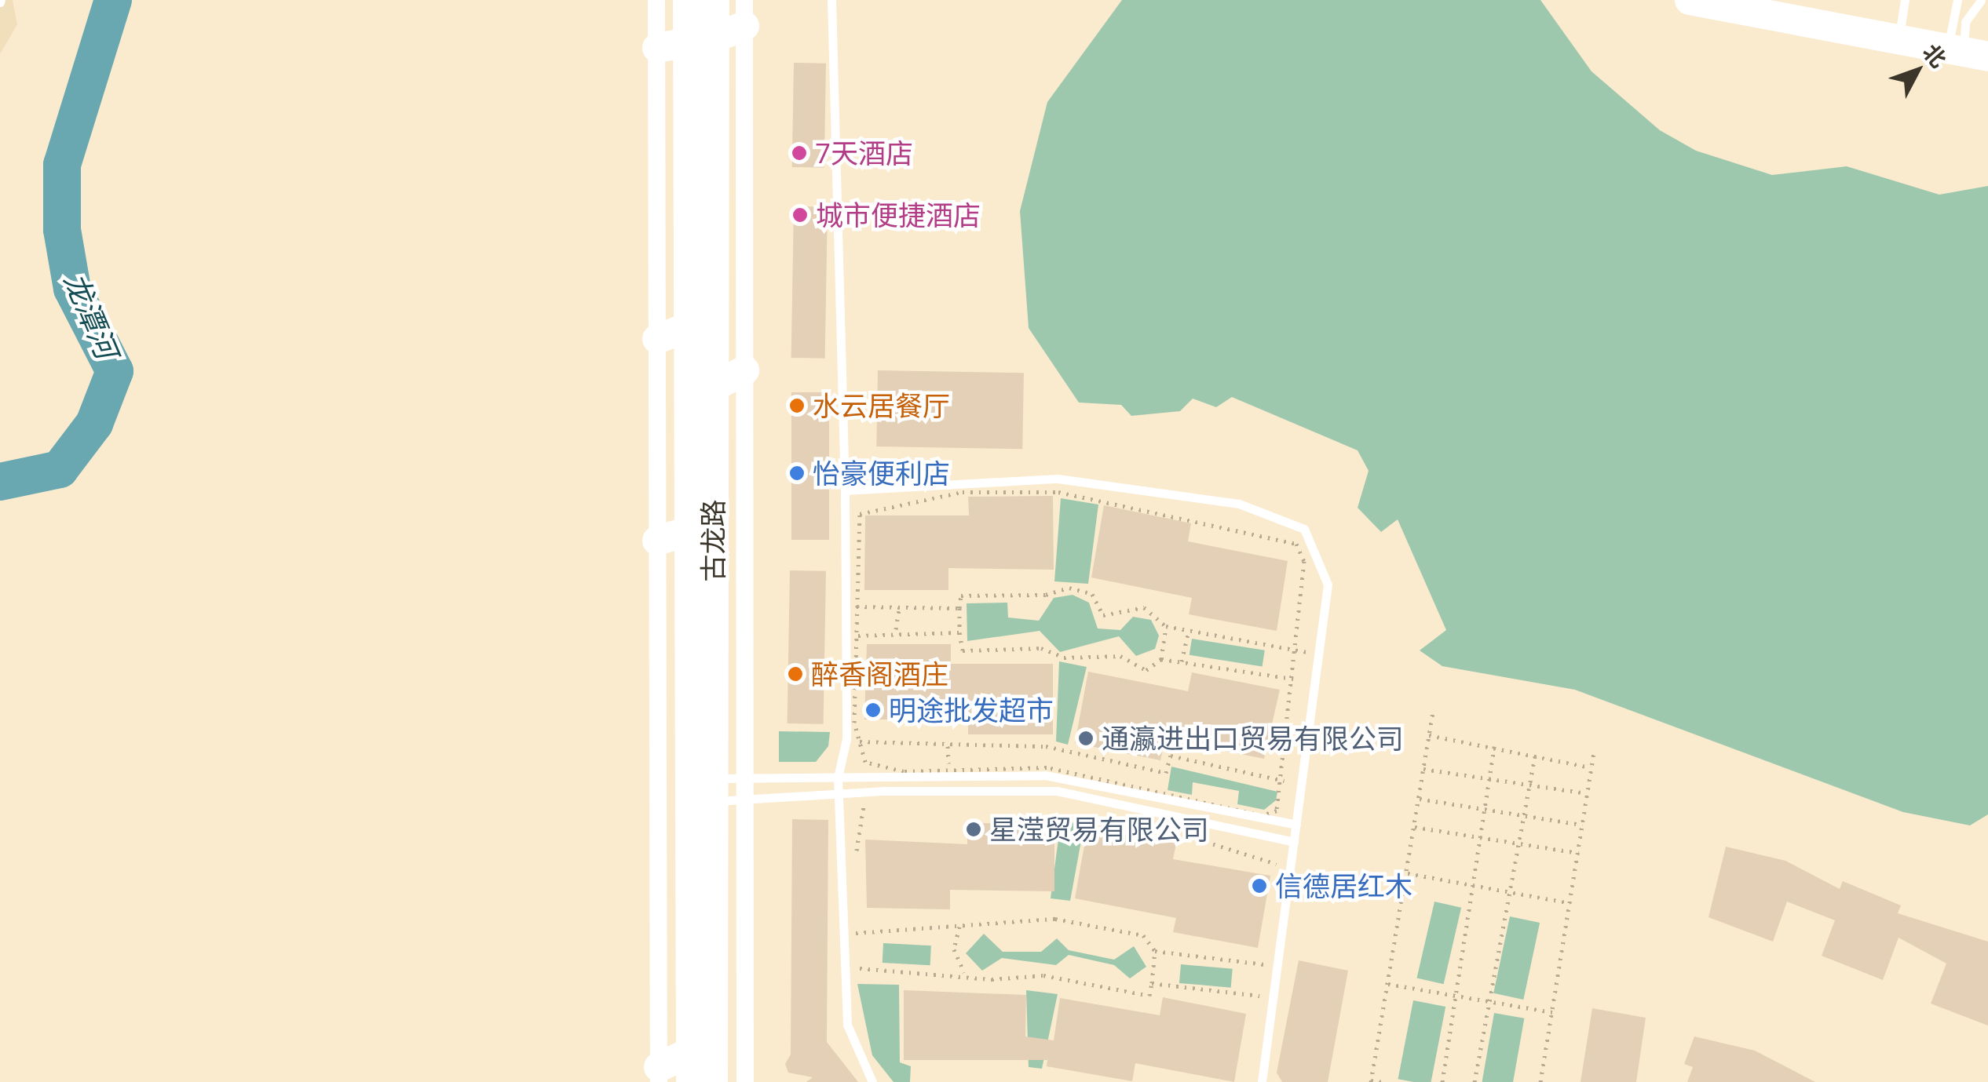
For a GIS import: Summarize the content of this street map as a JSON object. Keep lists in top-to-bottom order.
{
  "streets": {
    "main road": ["古龙路"]
  },
  "water": ["龙潭河"],
  "places": [
    "7天酒店",
    "城市便捷酒店",
    "水云居餐厅",
    "怡豪便利店",
    "醉香阁酒庄",
    "明途批发超市",
    "通瀛进出口贸易有限公司",
    "星滢贸易有限公司",
    "信德居红木"
  ],
  "north": "top right"
}
